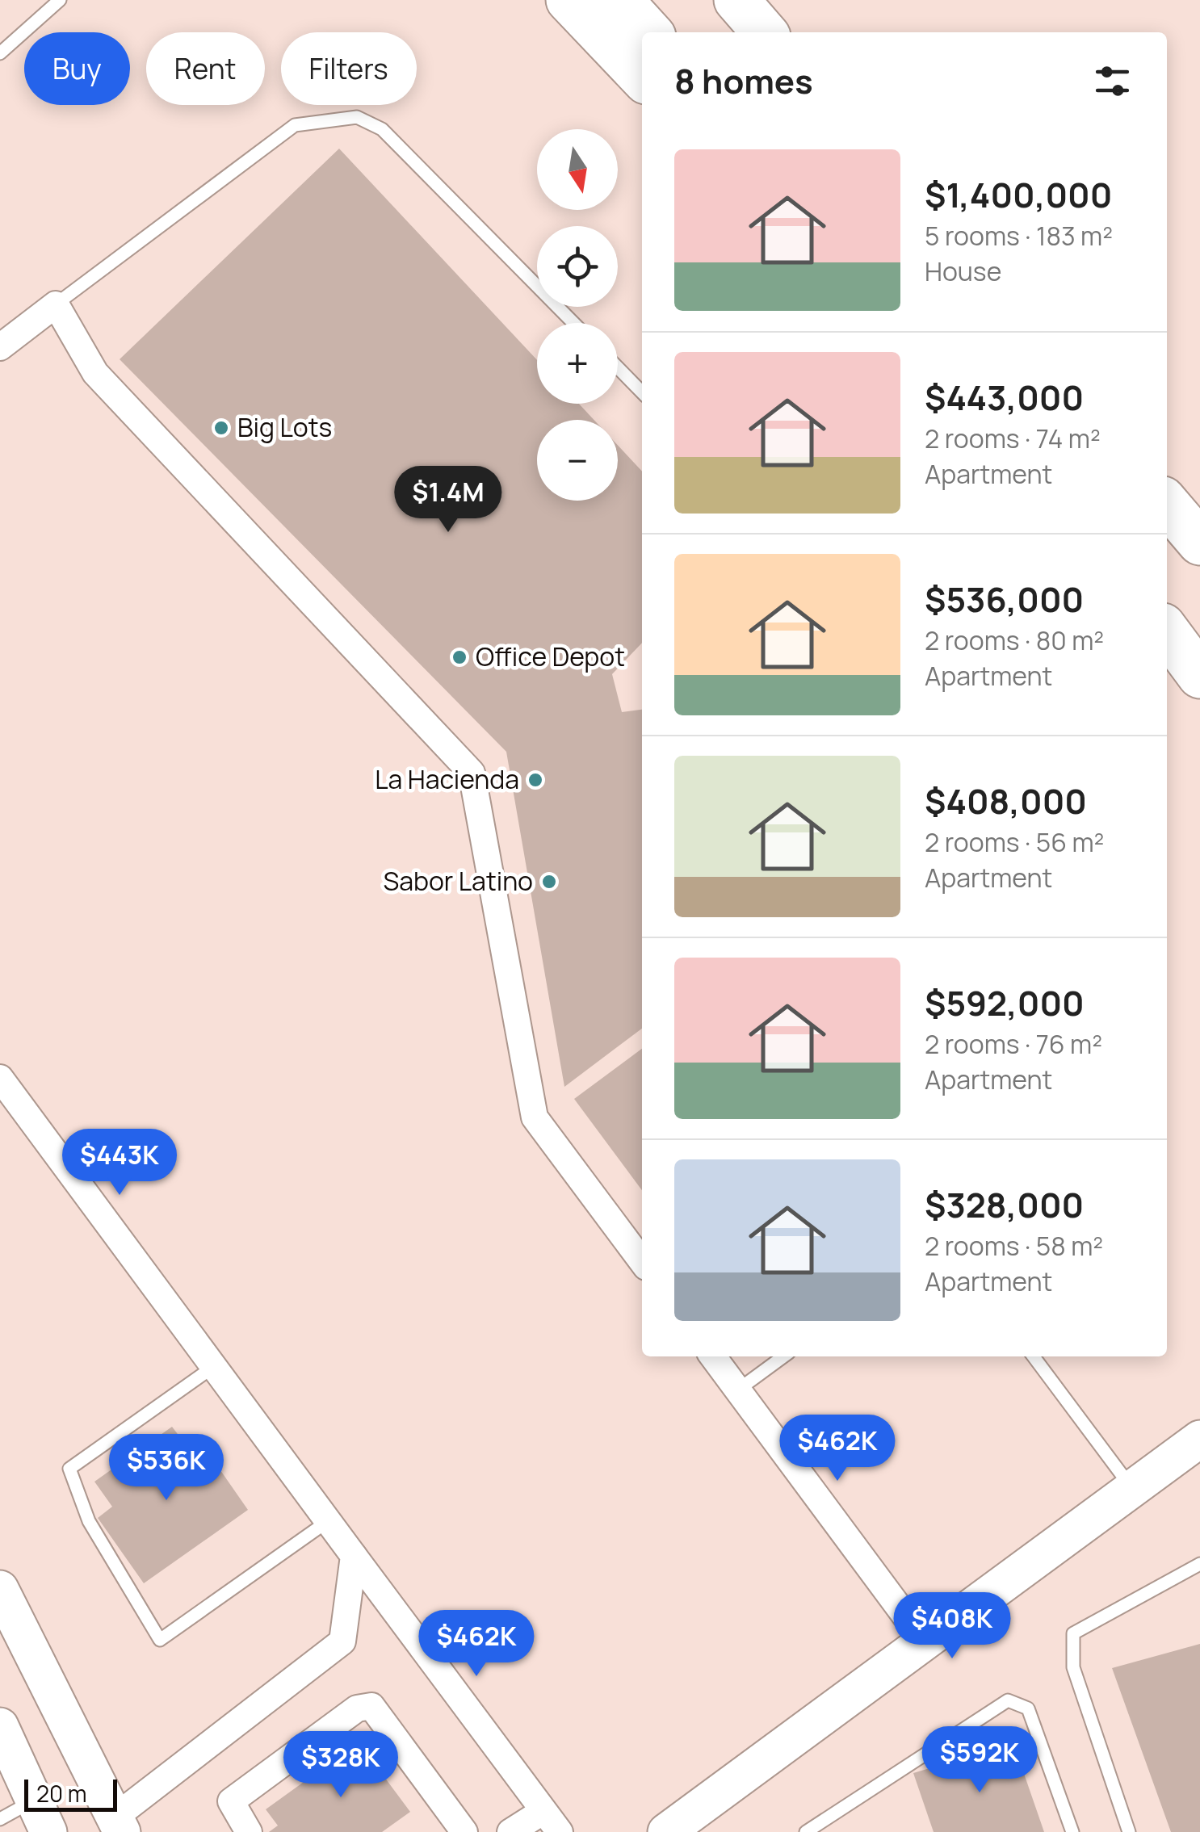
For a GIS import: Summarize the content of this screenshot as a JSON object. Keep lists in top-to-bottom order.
{
  "places": [
    "Big Lots",
    "Office Depot",
    "La Hacienda",
    "Sabor Latino"
  ],
  "scale_bar": "20 m",
  "north": "bottom",
  "page": {
    "chip": ["Buy", "Rent", "Filters"],
    "heading": "8 homes",
    "map_buttons": ["+", "−"],
    "list": [
      {
        "name": "$1,400,000",
        "note": "5 rooms · 183 m² · House"
      },
      {
        "name": "$443,000",
        "note": "2 rooms · 74 m² · Apartment"
      },
      {
        "name": "$536,000",
        "note": "2 rooms · 80 m² · Apartment"
      },
      {
        "name": "$408,000",
        "note": "2 rooms · 56 m² · Apartment"
      },
      {
        "name": "$592,000",
        "note": "2 rooms · 76 m² · Apartment"
      },
      {
        "name": "$328,000",
        "note": "2 rooms · 58 m² · Apartment"
      }
    ],
    "price": [
      "$1.4M",
      "$443K",
      "$462K",
      "$536K",
      "$408K",
      "$462K",
      "$592K",
      "$328K"
    ],
    "scale": "20 m"
  }
}
